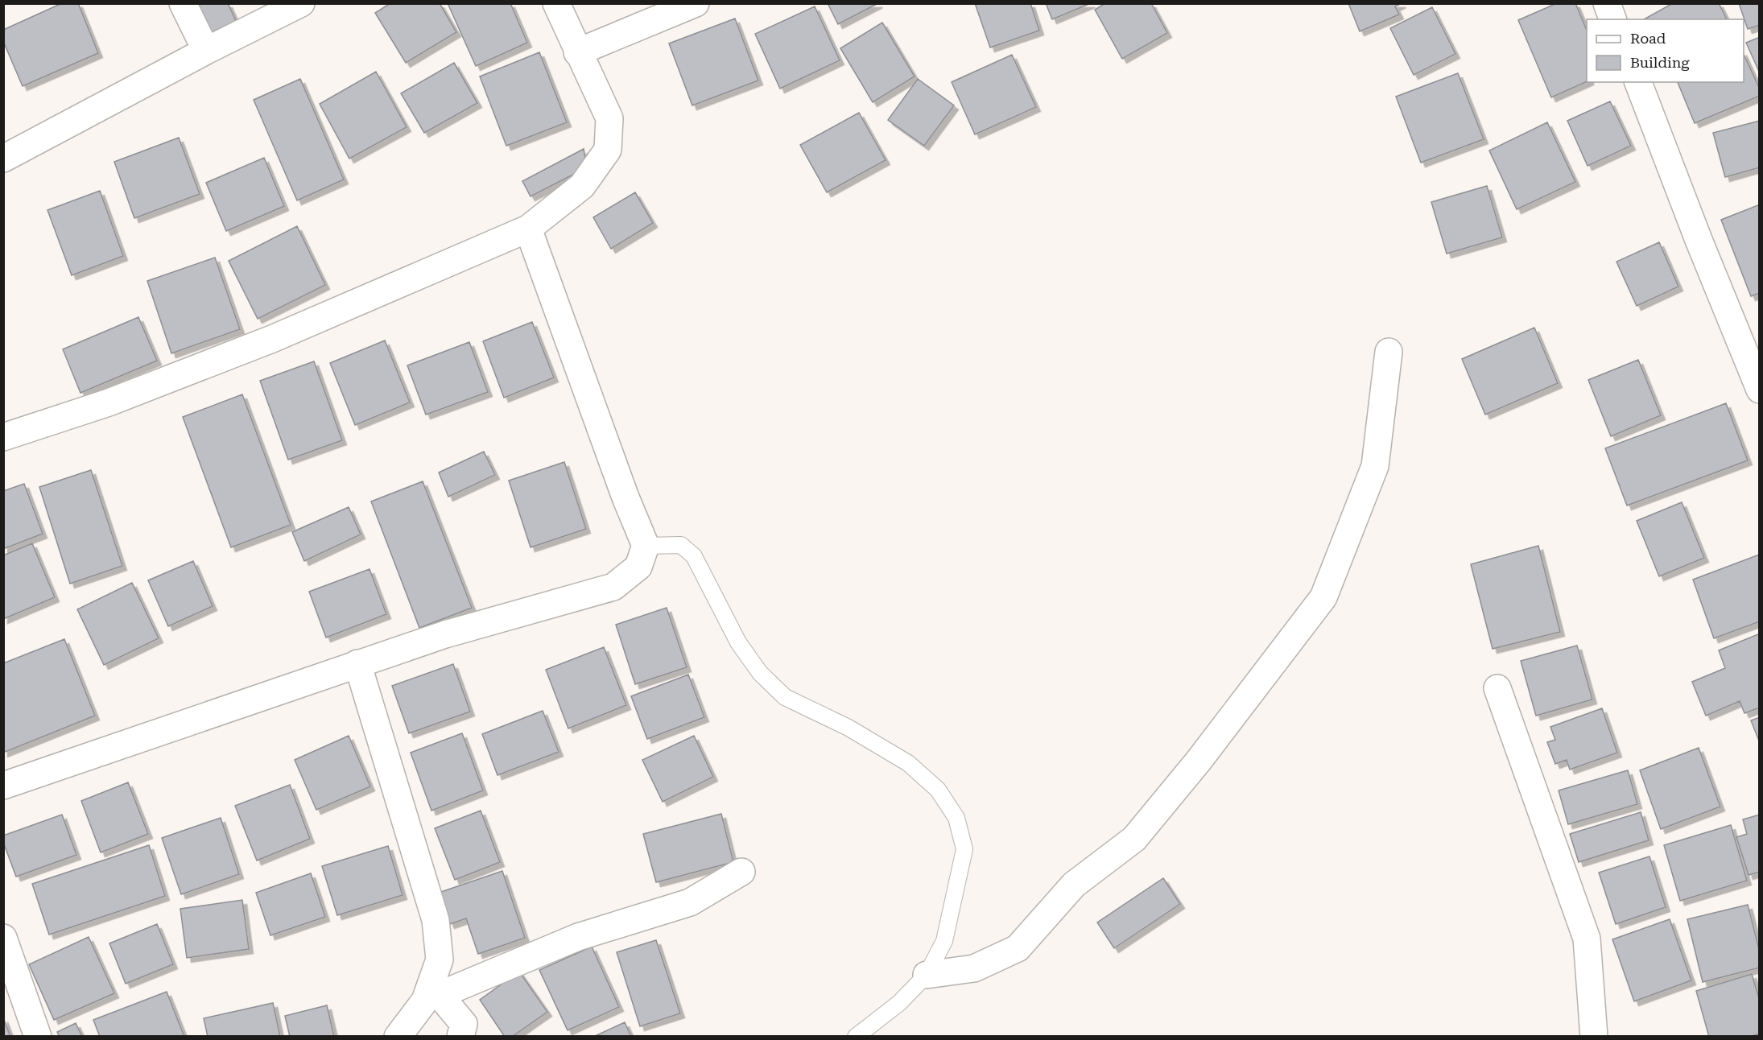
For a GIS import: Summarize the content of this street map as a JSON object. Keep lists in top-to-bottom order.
{
  "legend": ["Road", "Building"]
}
